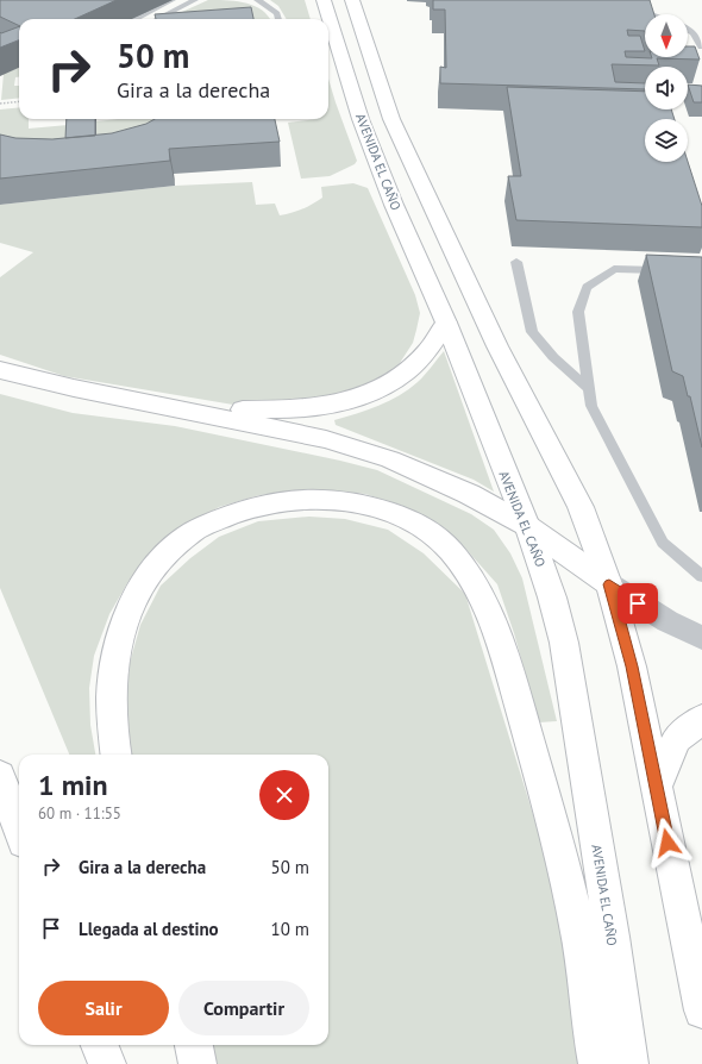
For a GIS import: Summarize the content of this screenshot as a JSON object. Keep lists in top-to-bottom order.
{
  "streets": {
    "main road": ["AVENIDA EL CAÑO"]
  },
  "north": "bottom",
  "page": {
    "turn": ["50 m", "Gira a la derecha"],
    "heading": ["1 min", "60 m · 11:55"],
    "list": [
      {
        "name": "Gira a la derecha",
        "value": "50 m"
      },
      {
        "name": "Llegada al destino",
        "value": "10 m"
      }
    ],
    "buttons": ["Salir", "Compartir"]
  }
}
